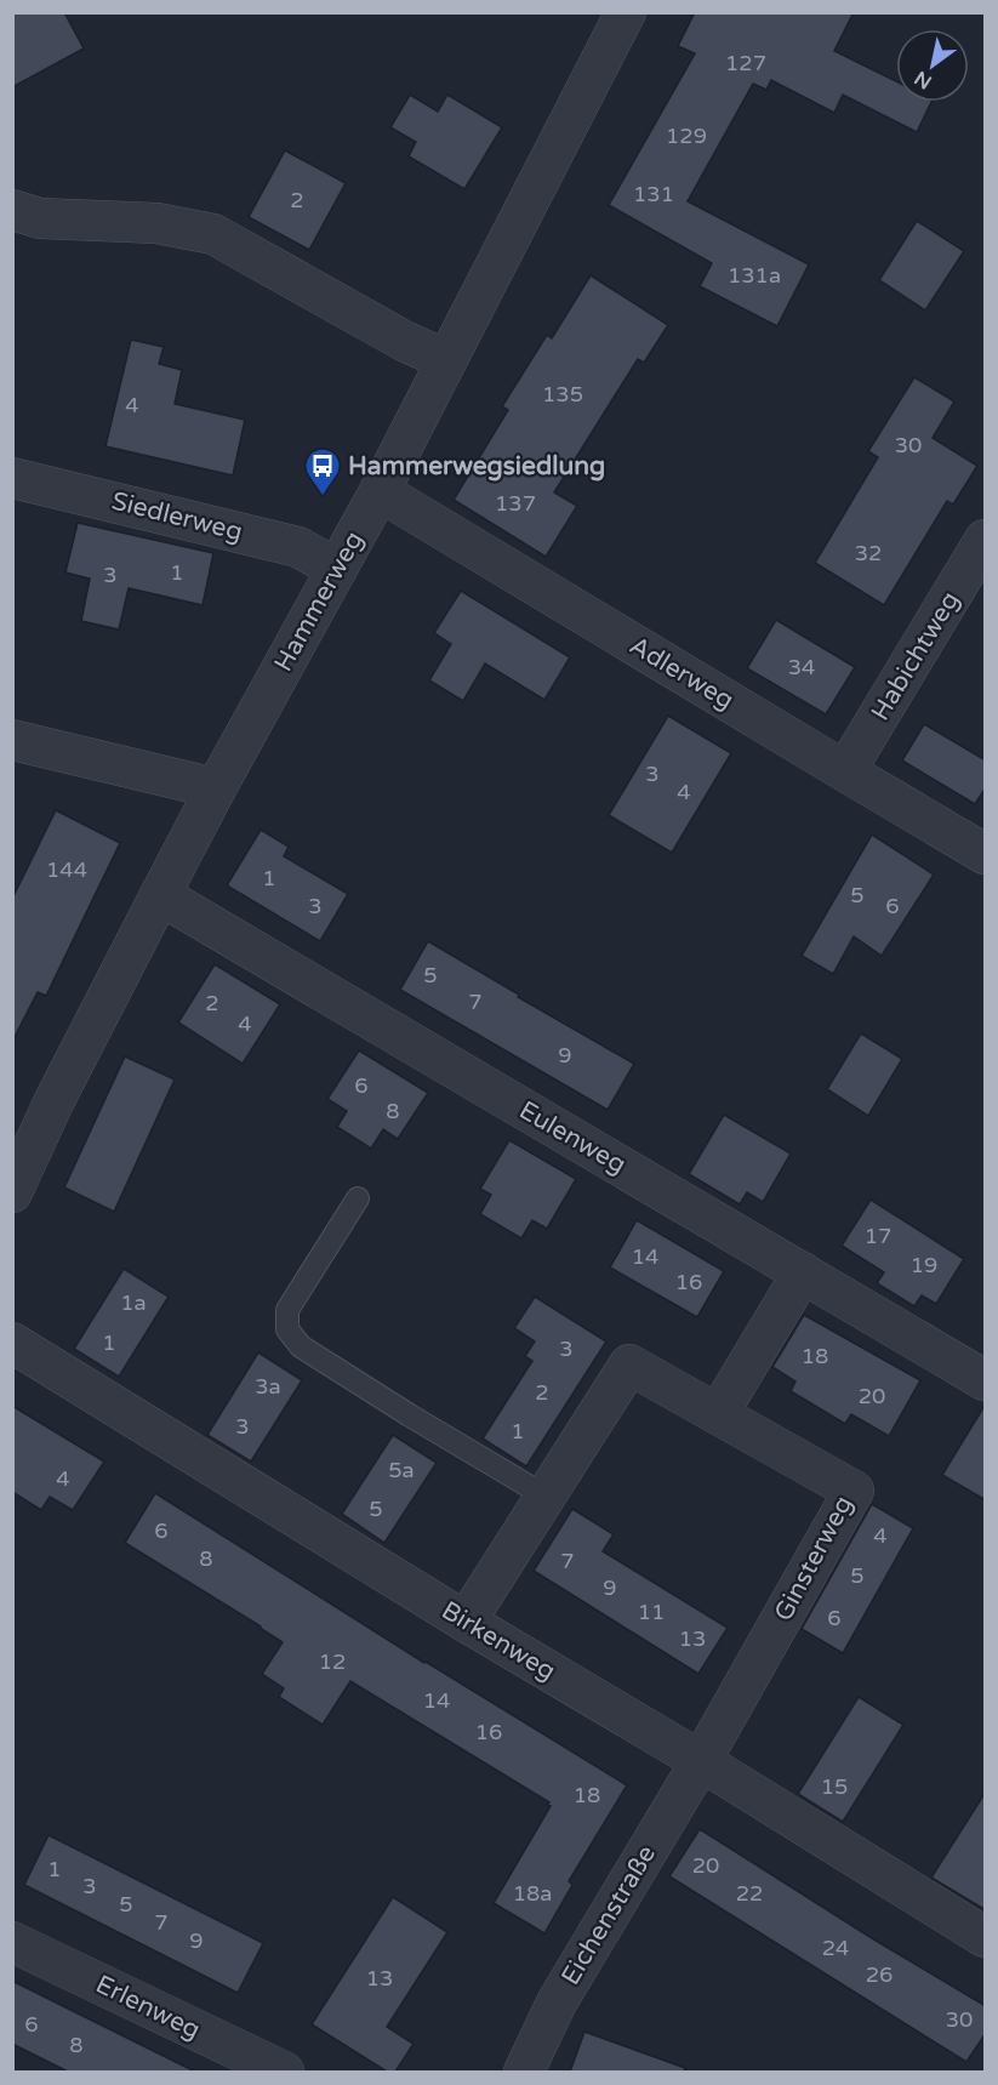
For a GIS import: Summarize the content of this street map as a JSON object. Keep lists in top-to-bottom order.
{
  "streets": {
    "street": [
      "Siedlerweg",
      "Hammerweg",
      "Habichtweg",
      "Adlerweg",
      "Eulenweg",
      "Ginsterweg",
      "Birkenweg",
      "Eichenstraße",
      "Erlenweg"
    ]
  },
  "crossings": [
    ["Siedlerweg", "Hammerweg"],
    ["Hammerweg", "Adlerweg"],
    ["Hammerweg", "Eulenweg"],
    ["Habichtweg", "Adlerweg"],
    ["Ginsterweg", "Birkenweg"],
    ["Ginsterweg", "Eichenstraße"],
    ["Birkenweg", "Eichenstraße"]
  ],
  "places": {
    "bus stop": ["Hammerwegsiedlung"]
  },
  "house_numbers": [
    "127",
    "129",
    "131",
    "2",
    "131a",
    "135",
    "4",
    "30",
    "137",
    "32",
    "1",
    "3",
    "34",
    "3",
    "4",
    "144",
    "1",
    "5",
    "3",
    "6",
    "5",
    "7",
    "2",
    "4",
    "9",
    "6",
    "8",
    "17",
    "14",
    "19",
    "16",
    "1a",
    "1",
    "3",
    "18",
    "3a",
    "2",
    "20",
    "3",
    "1",
    "5a",
    "4",
    "5",
    "6",
    "4",
    "8",
    "7",
    "5",
    "9",
    "11",
    "6",
    "13",
    "12",
    "14",
    "16",
    "15",
    "18",
    "20",
    "1",
    "3",
    "18a",
    "22",
    "5",
    "7",
    "9",
    "24",
    "26",
    "13",
    "30",
    "6",
    "8"
  ],
  "north": "bottom left"
}
